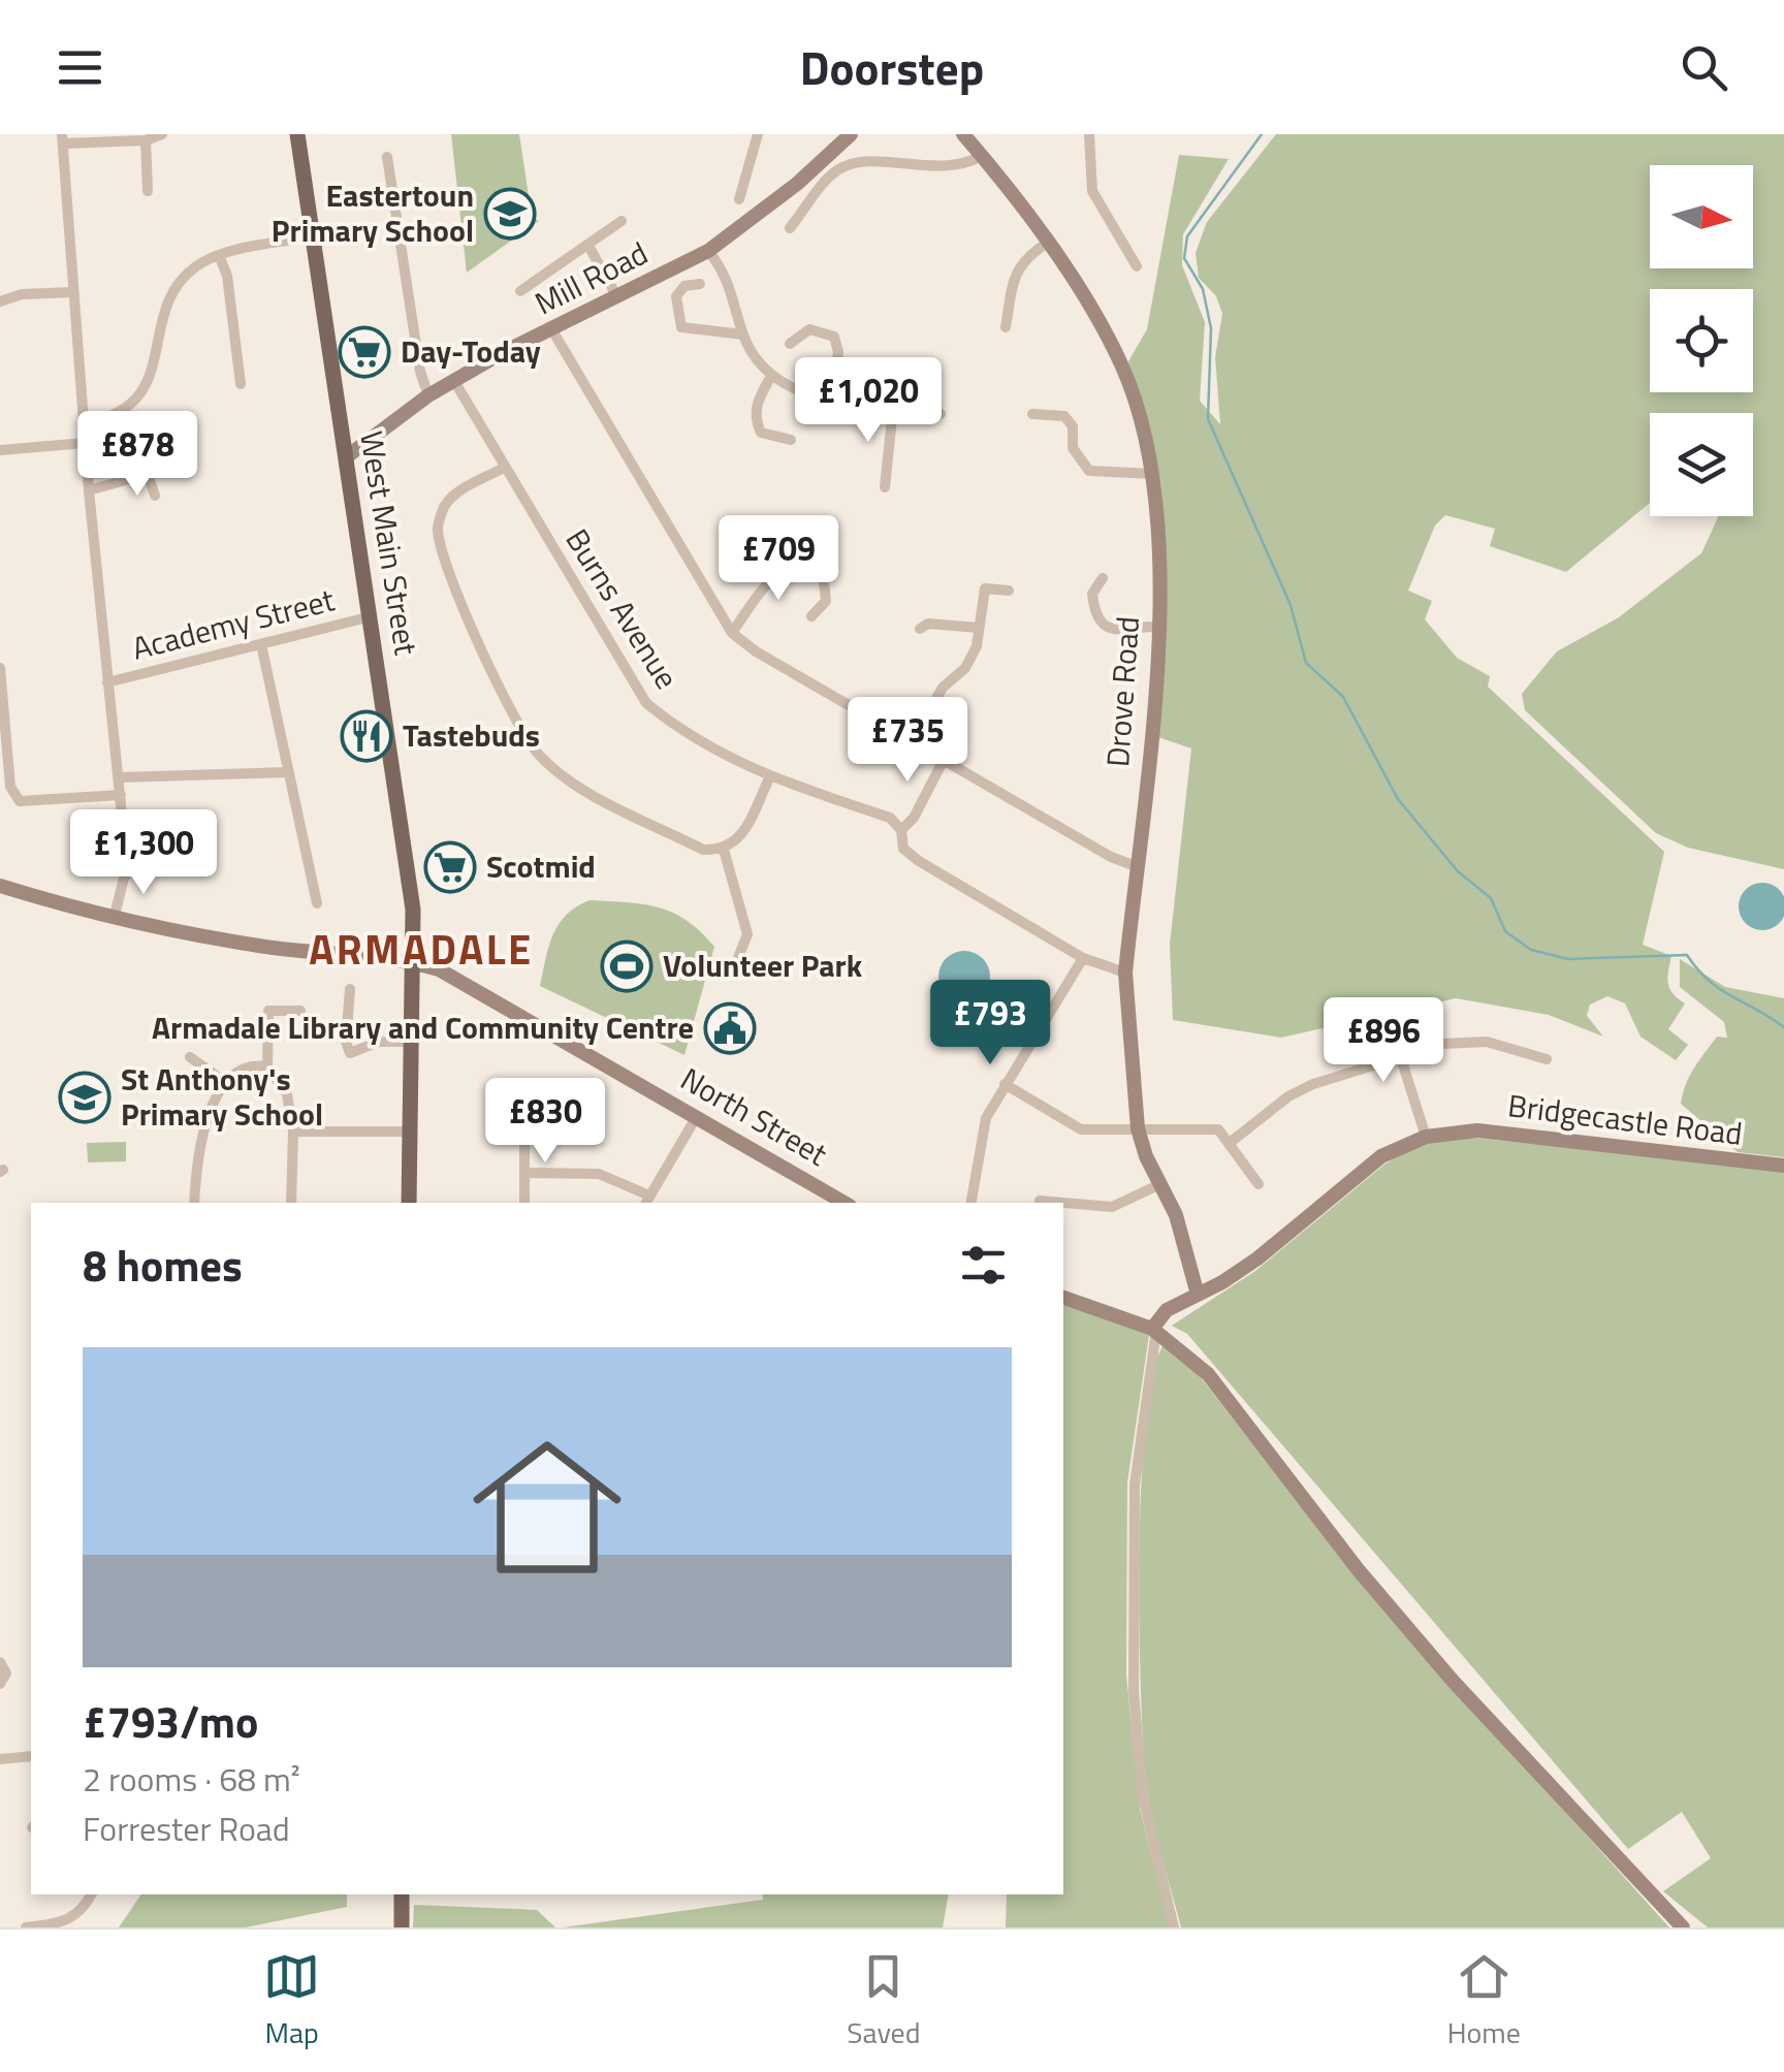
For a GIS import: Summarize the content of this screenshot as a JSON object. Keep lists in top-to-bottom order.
{
  "streets": {
    "main road": ["West Main Street"],
    "street": [
      "Mill Road",
      "Burns Avenue",
      "Academy Street",
      "Drove Road",
      "North Street",
      "Bridgecastle Road"
    ]
  },
  "crossings": [
    ["Mill Road", "West Main Street"],
    ["Mill Road", "Burns Avenue"],
    ["West Main Street", "Academy Street"],
    ["West Main Street", "North Street"],
    ["Burns Avenue", "Drove Road"],
    ["Drove Road", "Bridgecastle Road"]
  ],
  "districts": ["ARMADALE"],
  "places": {
    "school or university": ["Eastertoun Primary School", "St Anthony's Primary School"],
    "supermarket": ["Day-Today", "Scotmid"],
    "restaurant": ["Tastebuds"],
    "sports": ["Volunteer Park"],
    "public building": ["Armadale Library and Community Centre"]
  },
  "north": "right",
  "page": {
    "header": "Doorstep",
    "price": [
      "£1,020",
      "£878",
      "£709",
      "£735",
      "£1,300",
      "£793",
      "£896",
      "£830"
    ],
    "heading": "8 homes",
    "list": [
      {
        "name": "£793/mo",
        "note": "2 rooms · 68 m² · Forrester Road"
      }
    ],
    "tabs": ["Map", "Saved", "Home"]
  }
}
